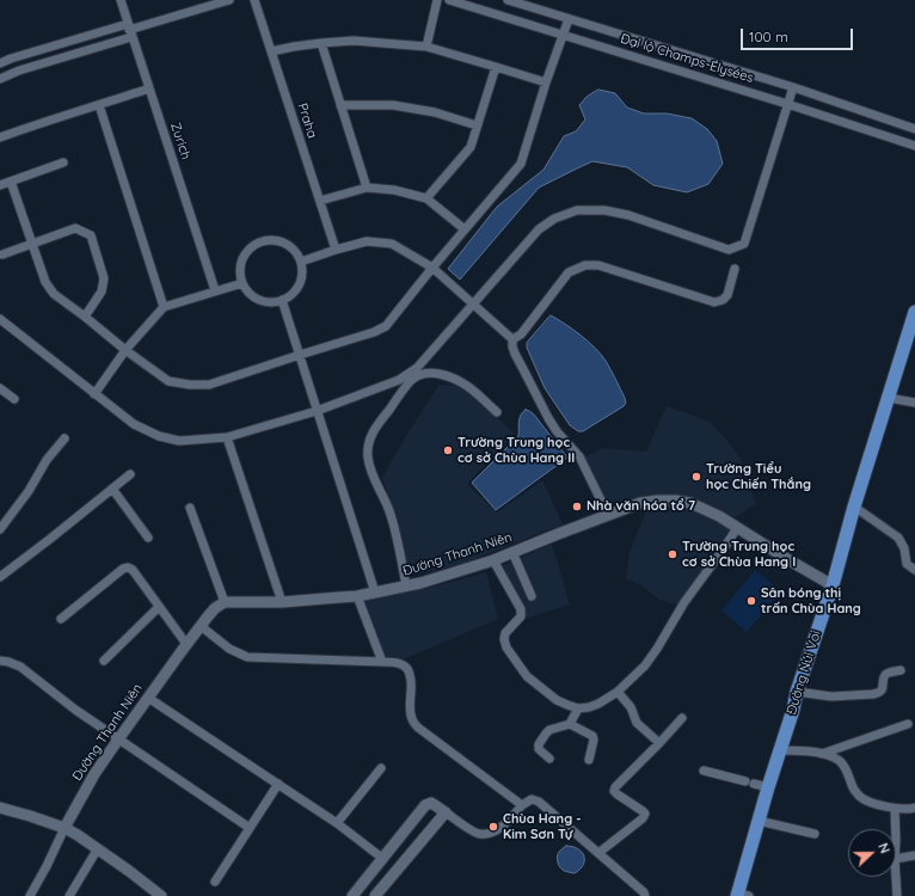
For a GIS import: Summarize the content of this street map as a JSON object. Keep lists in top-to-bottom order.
{
  "streets": {
    "main road": ["Đường Núi Voi"],
    "street": [
      "Đại lộ Champs-Élysées",
      "Praha",
      "Zurich",
      "Đường Thanh Niên"
    ]
  },
  "crossings": [
    ["Đường Thanh Niên", "Đường Núi Voi"]
  ],
  "places": [
    "Trường Trung học cơ sở Chùa Hang II",
    "Trường Tiểu học Chiến Thắng",
    "Nhà văn hóa tổ 7",
    "Trường Trung học cơ sở Chùa Hang I",
    "Sân bóng thị trấn Chùa Hang",
    "Chùa Hang - Kim Sơn Tự"
  ],
  "scale_bar": "100 m",
  "north": "right"
}
